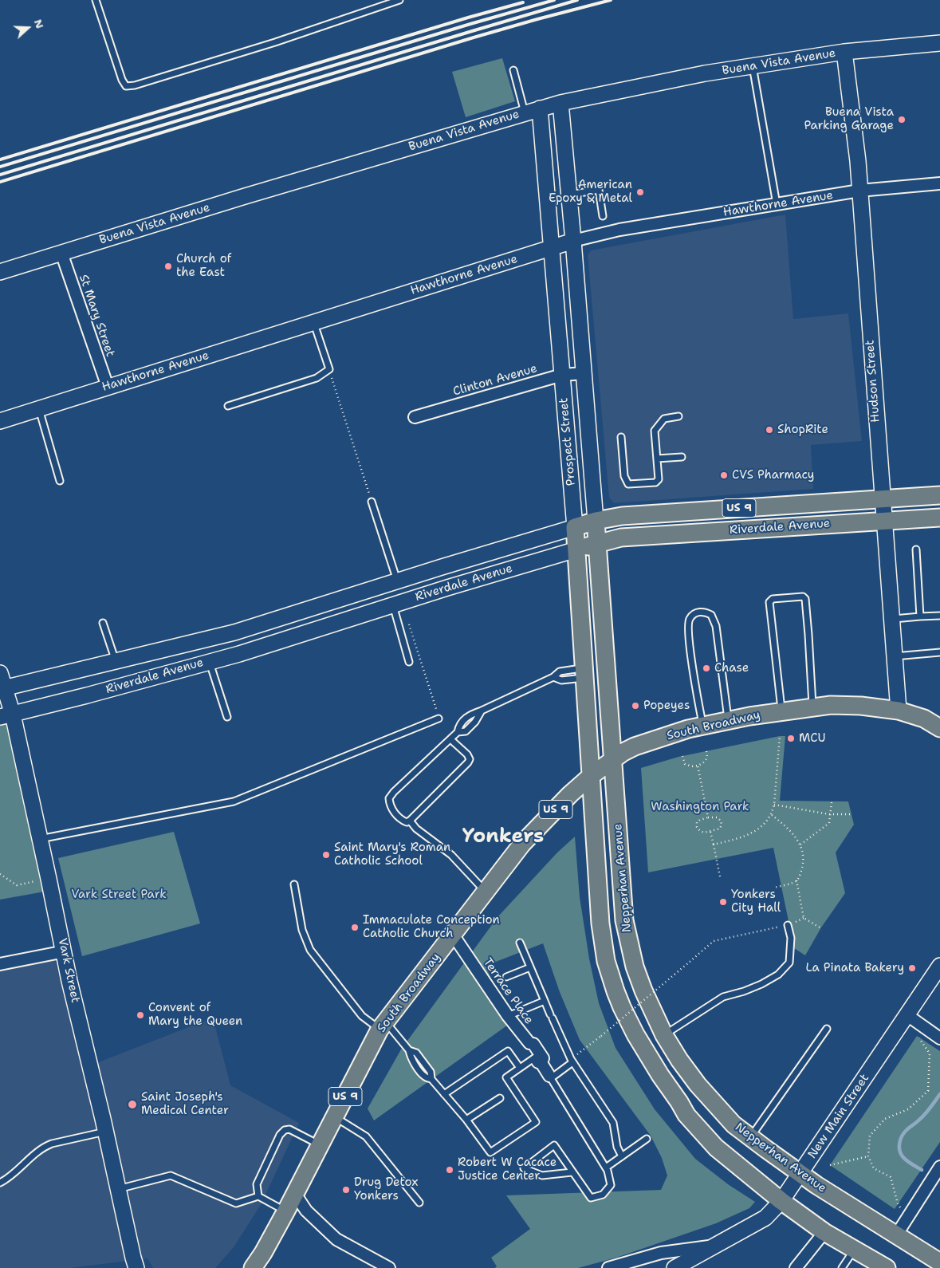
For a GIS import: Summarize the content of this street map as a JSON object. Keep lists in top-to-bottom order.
{
  "streets": {
    "main road": [
      "Prospect Street",
      "US 9",
      "Riverdale Avenue",
      "South Broadway",
      "Nepperhan Avenue"
    ],
    "street": [
      "Buena Vista Avenue",
      "Hawthorne Avenue",
      "St Mary Street",
      "Clinton Avenue",
      "Hudson Street",
      "Vark Street",
      "Terrace Place",
      "New Main Street"
    ]
  },
  "crossings": [
    ["Buena Vista Avenue", "St Mary Street"],
    ["Buena Vista Avenue", "Hudson Street"],
    ["Buena Vista Avenue", "Prospect Street"],
    ["Hawthorne Avenue", "St Mary Street"],
    ["Hawthorne Avenue", "Hudson Street"],
    ["Hawthorne Avenue", "Prospect Street"],
    ["Clinton Avenue", "Prospect Street"],
    ["Hudson Street", "Riverdale Avenue"],
    ["Hudson Street", "South Broadway"],
    ["Prospect Street", "Riverdale Avenue"],
    ["Prospect Street", "South Broadway"],
    ["Prospect Street", "Nepperhan Avenue"],
    ["Riverdale Avenue", "Vark Street"],
    ["South Broadway", "Nepperhan Avenue"],
    ["South Broadway", "Terrace Place"],
    ["Nepperhan Avenue", "New Main Street"]
  ],
  "districts": ["Yonkers"],
  "parks": ["Washington Park", "Vark Street Park"],
  "places": [
    "Buena Vista Parking Garage",
    "American Epoxy & Metal",
    "Church of the East",
    "ShopRite",
    "CVS Pharmacy",
    "Chase",
    "Popeyes",
    "MCU",
    "Saint Mary's Roman Catholic School",
    "Yonkers City Hall",
    "Immaculate Conception Catholic Church",
    "La Pinata Bakery",
    "Convent of Mary the Queen",
    "Saint Joseph's Medical Center",
    "Robert W Cacace Justice Center",
    "Drug Detox Yonkers"
  ],
  "north": "right"
}
